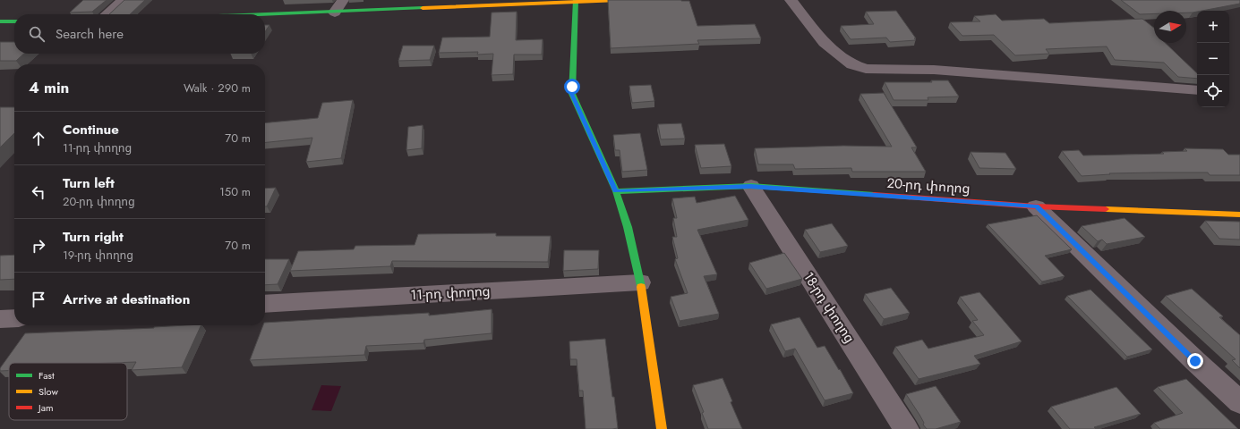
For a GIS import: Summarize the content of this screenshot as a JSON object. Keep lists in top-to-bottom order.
{
  "streets": {
    "street": ["20-րդ փողոց", "11-րդ փողոց", "18-րդ փողոց"]
  },
  "crossings": [
    ["20-րդ փողոց", "18-րդ փողոց"]
  ],
  "legend": ["Fast", "Slow", "Jam"],
  "north": "right",
  "page": {
    "map_buttons": ["+", "−"],
    "search": "Search here",
    "heading": ["4 min", "Walk · 290 m"],
    "list": [
      ["Continue", "11-րդ փողոց", "70 m"],
      ["Turn left", "20-րդ փողոց", "150 m"],
      ["Turn right", "19-րդ փողոց", "70 m"],
      "Arrive at destination"
    ]
  }
}
